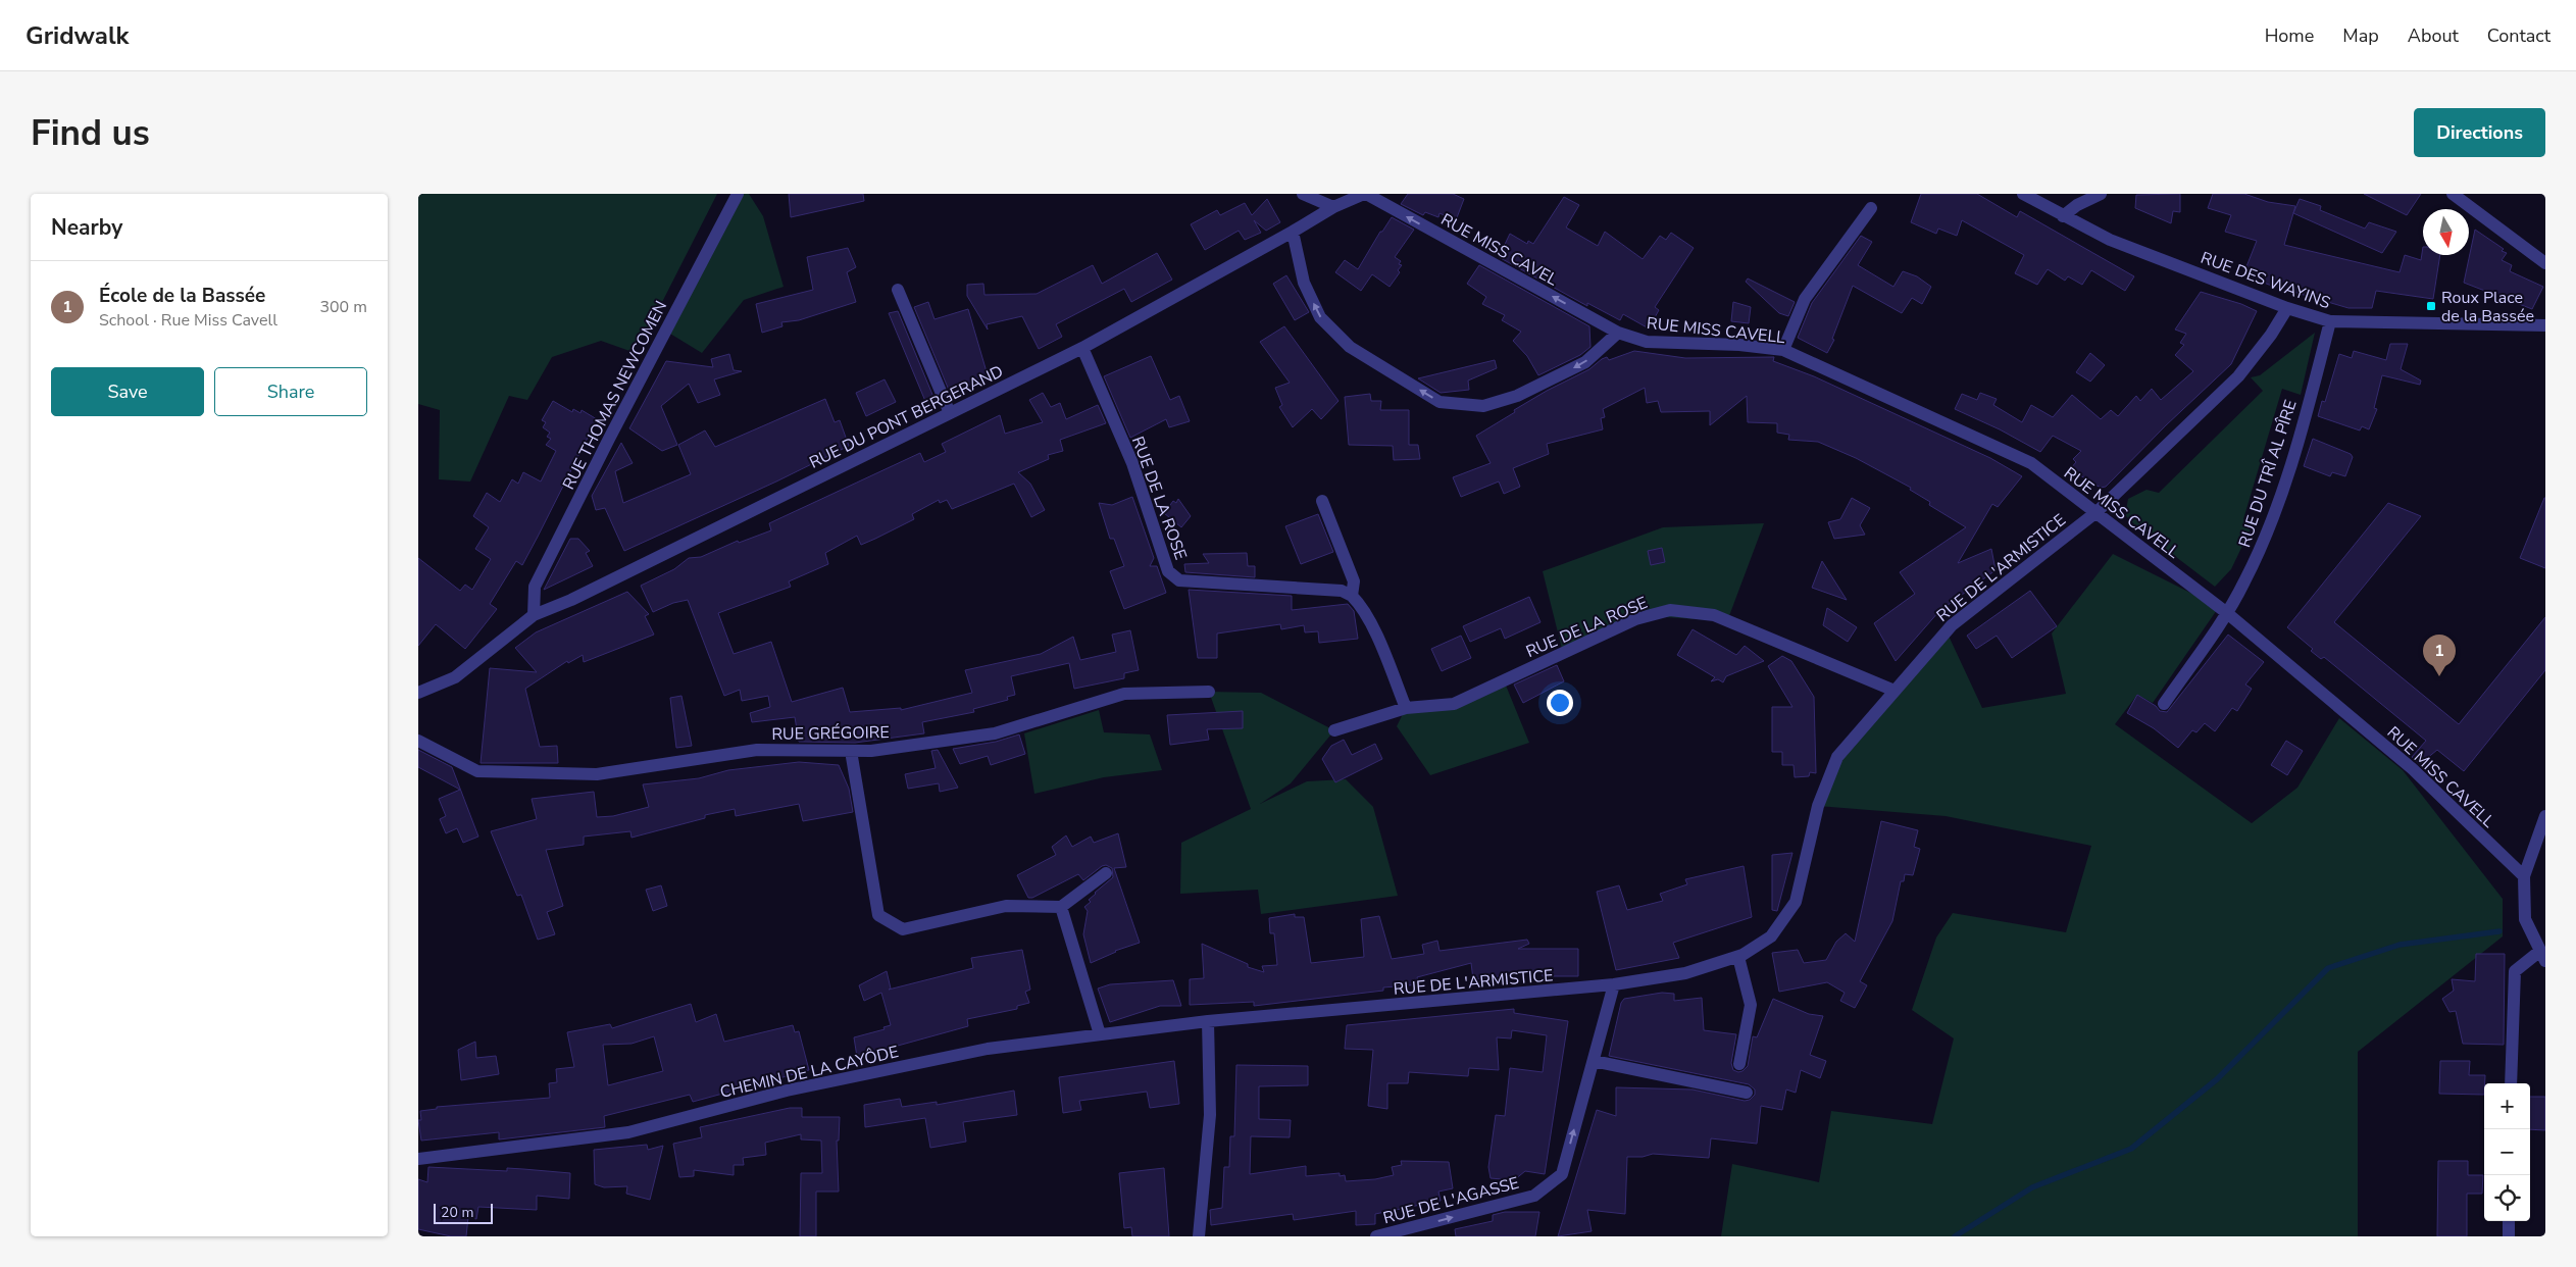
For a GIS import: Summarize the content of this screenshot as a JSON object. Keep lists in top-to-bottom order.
{
  "streets": {
    "street": [
      "RUE MISS CAVEL",
      "RUE DES WAYINS",
      "RUE MISS CAVELL",
      "RUE THOMAS NEWCOMEN",
      "RUE DU PONT BERGERAND",
      "RUE DU TRÎ AL PÎRE",
      "RUE DE LA ROSE",
      "RUE DE L'ARMISTICE",
      "RUE GRÉGOIRE",
      "CHEMIN DE LA CAYÔDE",
      "RUE DE L'AGASSE"
    ]
  },
  "crossings": [
    ["RUE MISS CAVEL", "RUE MISS CAVELL"],
    ["RUE MISS CAVEL", "RUE DU PONT BERGERAND"],
    ["RUE DES WAYINS", "RUE DU TRÎ AL PÎRE"],
    ["RUE DES WAYINS", "RUE DE L'ARMISTICE"],
    ["RUE MISS CAVELL", "RUE DU TRÎ AL PÎRE"],
    ["RUE MISS CAVELL", "RUE DE L'ARMISTICE"],
    ["RUE THOMAS NEWCOMEN", "RUE DU PONT BERGERAND"],
    ["RUE DU PONT BERGERAND", "RUE DE LA ROSE"],
    ["RUE DE LA ROSE", "RUE DE L'ARMISTICE"],
    ["RUE DE L'ARMISTICE", "CHEMIN DE LA CAYÔDE"],
    ["RUE DE L'ARMISTICE", "RUE DE L'AGASSE"]
  ],
  "one_way": ["RUE MISS CAVEL", "RUE DE L'AGASSE"],
  "places": {
    "transit": ["Roux Place de la Bassée"]
  },
  "scale_bar": "20 m",
  "north": "bottom",
  "page": {
    "header": "Gridwalk",
    "nav": [
      "Home",
      "Map",
      "About",
      "Contact"
    ],
    "buttons": [
      "Directions",
      ["Save", "Share"]
    ],
    "title": "Find us",
    "heading": "Nearby",
    "list": [
      {
        "mark": "1",
        "name": "École de la Bassée",
        "note": "School · Rue Miss Cavell",
        "value": "300 m"
      }
    ],
    "pins": "1",
    "map_buttons": ["+", "−"],
    "scale": "20 m"
  }
}
